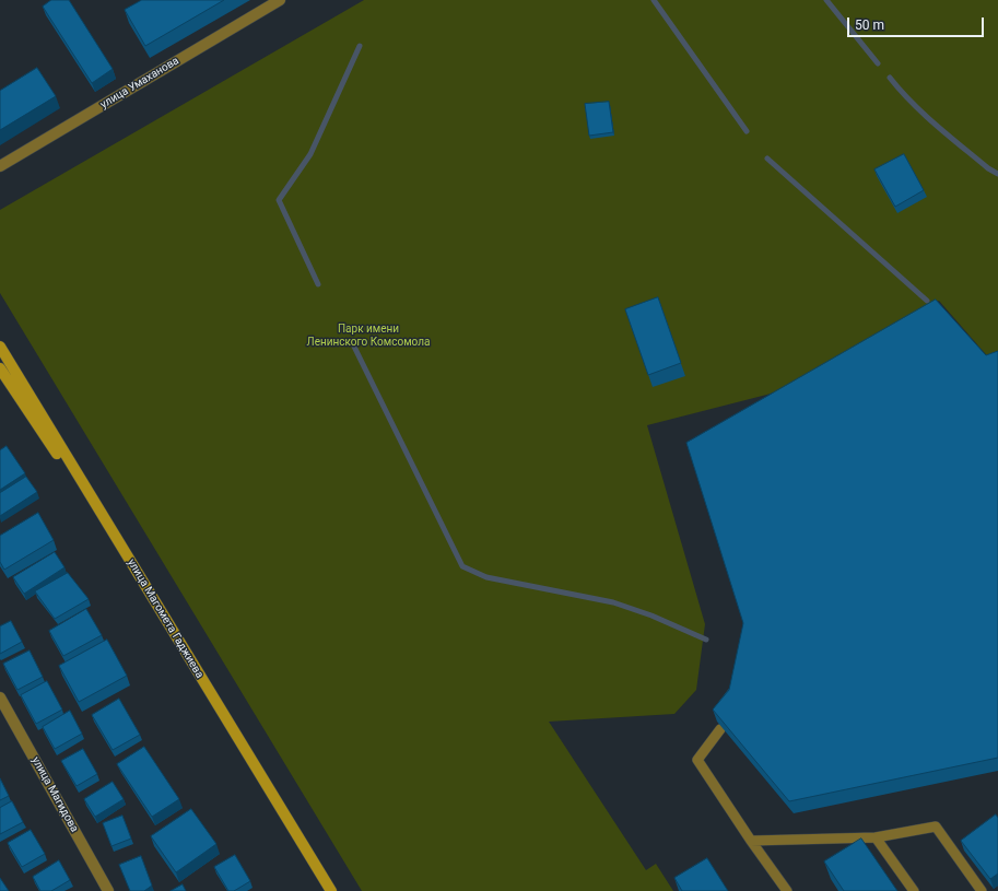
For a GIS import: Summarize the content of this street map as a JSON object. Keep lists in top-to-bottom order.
{
  "streets": {
    "main road": ["улица Магомета Гаджиева"],
    "street": ["улица Умаханова", "улица Магидова"]
  },
  "parks": ["Парк имени Ленинского Комсомола"],
  "scale_bar": "50 m"
}
